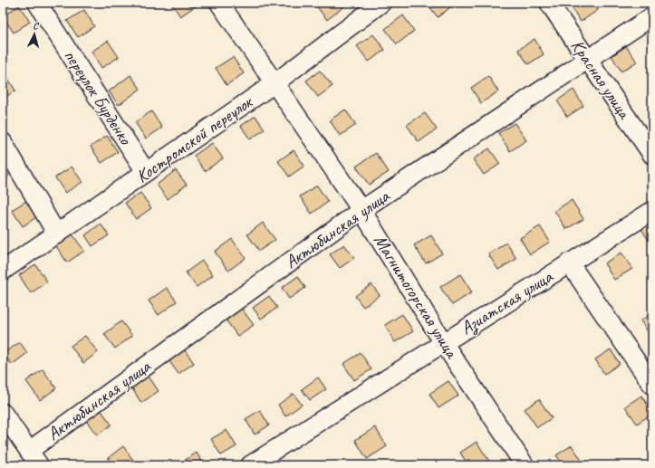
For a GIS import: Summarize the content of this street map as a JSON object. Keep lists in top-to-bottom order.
{
  "streets": {
    "street": [
      "Красная улица",
      "переулок Бурденко",
      "Костромской переулок",
      "Актюбинская улица",
      "Магнитогорская улица",
      "Азиатская улица"
    ]
  },
  "crossings": [
    ["Красная улица", "Актюбинская улица"],
    ["переулок Бурденко", "Костромской переулок"],
    ["Костромской переулок", "Магнитогорская улица"],
    ["Актюбинская улица", "Магнитогорская улица"],
    ["Магнитогорская улица", "Азиатская улица"]
  ],
  "north": "top"
}
